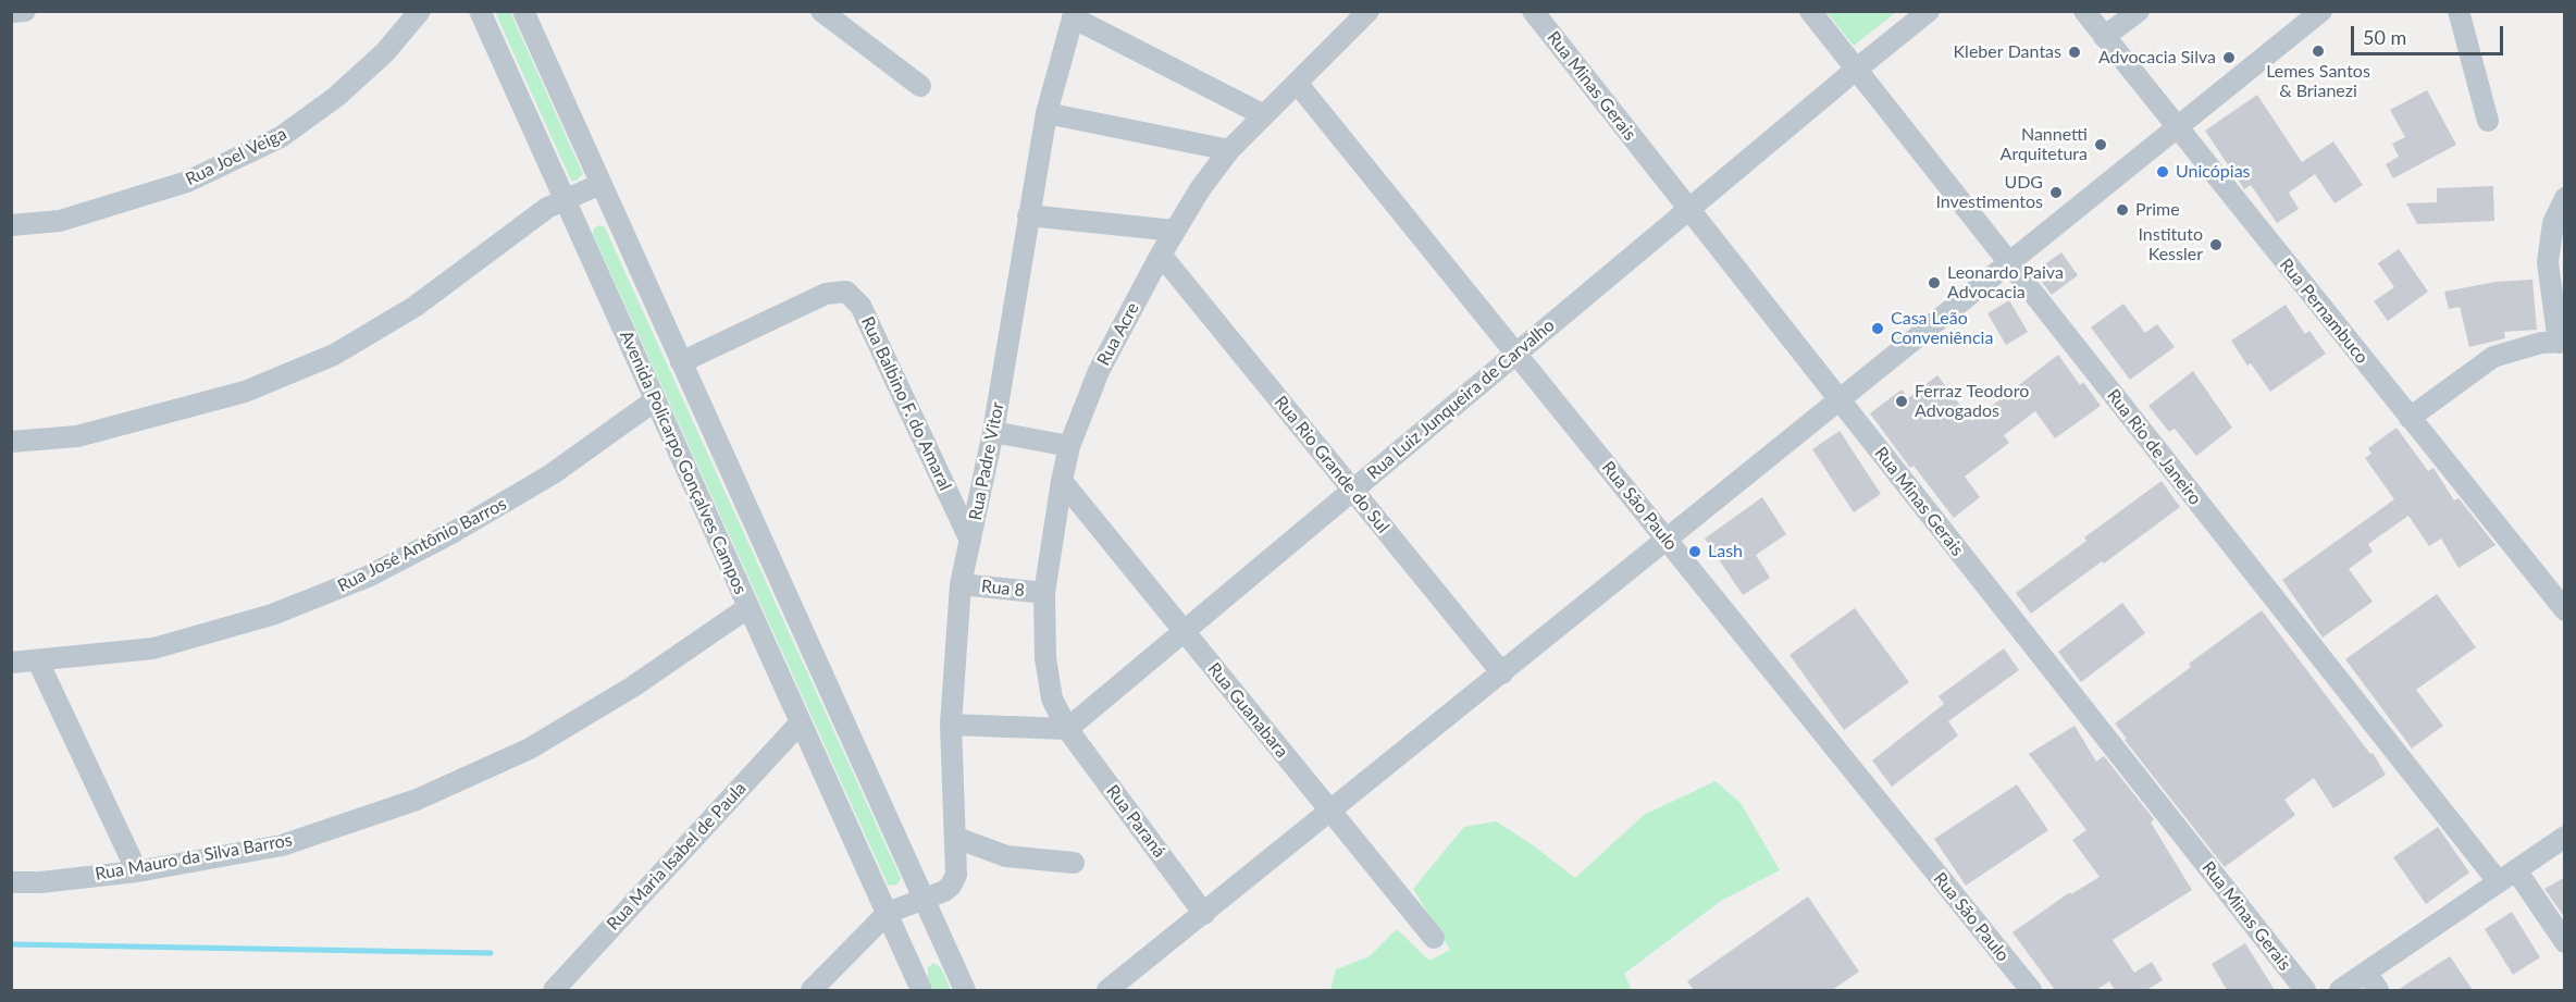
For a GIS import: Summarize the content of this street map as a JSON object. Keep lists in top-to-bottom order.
{
  "streets": {
    "street": [
      "Rua Minas Gerais",
      "Rua Joel Veiga",
      "Rua Pernambuco",
      "Rua Acre",
      "Rua Luiz Junqueira de Carvalho",
      "Rua Balbino F. do Amaral",
      "Rua Rio de Janeiro",
      "Rua Padre Vitor",
      "Avenida Policarpo Gonçalves Campos",
      "Rua Rio Grande do Sul",
      "Rua São Paulo",
      "Rua José Antônio Barros",
      "Rua 8",
      "Rua Guanabara",
      "Rua Paraná",
      "Rua Maria Isabel de Paula",
      "Rua Mauro da Silva Barros"
    ]
  },
  "crossings": [
    ["Rua Minas Gerais", "Rua Luiz Junqueira de Carvalho"],
    ["Rua Acre", "Rua Luiz Junqueira de Carvalho"],
    ["Rua Acre", "Rua Rio Grande do Sul"],
    ["Rua Acre", "Rua São Paulo"],
    ["Rua Acre", "Rua 8"],
    ["Rua Acre", "Rua Guanabara"],
    ["Rua Acre", "Rua Paraná"],
    ["Rua Luiz Junqueira de Carvalho", "Rua Rio de Janeiro"],
    ["Rua Luiz Junqueira de Carvalho", "Rua Rio Grande do Sul"],
    ["Rua Luiz Junqueira de Carvalho", "Rua São Paulo"],
    ["Rua Luiz Junqueira de Carvalho", "Rua Guanabara"],
    ["Rua Luiz Junqueira de Carvalho", "Rua Paraná"],
    ["Rua Balbino F. do Amaral", "Rua Padre Vitor"],
    ["Rua Padre Vitor", "Rua 8"],
    ["Avenida Policarpo Gonçalves Campos", "Rua José Antônio Barros"],
    ["Avenida Policarpo Gonçalves Campos", "Rua Maria Isabel de Paula"],
    ["Avenida Policarpo Gonçalves Campos", "Rua Mauro da Silva Barros"]
  ],
  "places": [
    "Lemes Santos & Brianezi",
    "Kleber Dantas",
    "Advocacia Silva",
    "Nannetti Arquitetura",
    "Unicópias",
    "UDG Investimentos",
    "Prime",
    "Instituto Kessler",
    "Leonardo Paiva Advocacia",
    "Casa Leão Conveniência",
    "Ferraz Teodoro Advogados",
    "Lash"
  ],
  "scale_bar": "50 m"
}
